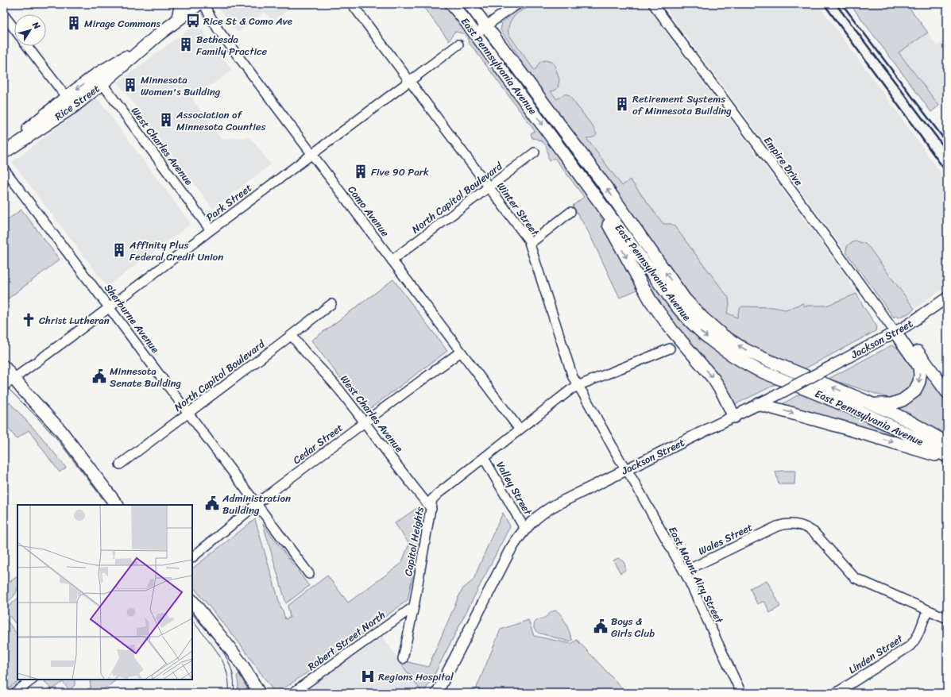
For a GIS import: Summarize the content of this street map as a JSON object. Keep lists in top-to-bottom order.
{
  "streets": {
    "main road": ["East Pennsylvania Avenue", "Rice Street"],
    "street": [
      "West Charles Avenue",
      "Empire Drive",
      "North Capitol Boulevard",
      "Park Street",
      "Winter Street",
      "Como Avenue",
      "Sherburne Avenue",
      "Jackson Street",
      "Cedar Street",
      "Valley Street",
      "Wales Street",
      "Capitol Heights",
      "East Mount Airy Street",
      "Robert Street North",
      "Linden Street"
    ]
  },
  "crossings": [
    ["Rice Street", "West Charles Avenue"],
    ["West Charles Avenue", "North Capitol Boulevard"],
    ["West Charles Avenue", "Park Street"],
    ["West Charles Avenue", "Cedar Street"],
    ["West Charles Avenue", "Capitol Heights"],
    ["Empire Drive", "Jackson Street"],
    ["North Capitol Boulevard", "Winter Street"],
    ["North Capitol Boulevard", "Como Avenue"],
    ["North Capitol Boulevard", "Sherburne Avenue"],
    ["Park Street", "Winter Street"],
    ["Park Street", "Como Avenue"],
    ["Park Street", "Sherburne Avenue"],
    ["Winter Street", "Jackson Street"],
    ["Winter Street", "Capitol Heights"],
    ["Winter Street", "East Mount Airy Street"],
    ["Como Avenue", "Cedar Street"],
    ["Como Avenue", "Capitol Heights"],
    ["Sherburne Avenue", "Cedar Street"],
    ["Jackson Street", "Valley Street"],
    ["Jackson Street", "East Mount Airy Street"],
    ["Valley Street", "Capitol Heights"],
    ["Wales Street", "East Mount Airy Street"],
    ["Wales Street", "Linden Street"],
    ["Capitol Heights", "Robert Street North"]
  ],
  "places": {
    "bus stop": ["Rice St & Como Ave"],
    "building": [
      "Mirage Commons",
      "Bethesda Family Practice",
      "Minnesota Women's Building",
      "Retirement Systems of Minnesota Building",
      "Association of Minnesota Counties",
      "Five 90 Park",
      "Affinity Plus Federal Credit Union"
    ],
    "church": ["Christ Lutheran"],
    "public building": ["Minnesota Senate Building", "Administration Building", "Boys & Girls Club"],
    "hospital": ["Regions Hospital"]
  },
  "north": "top right"
}
